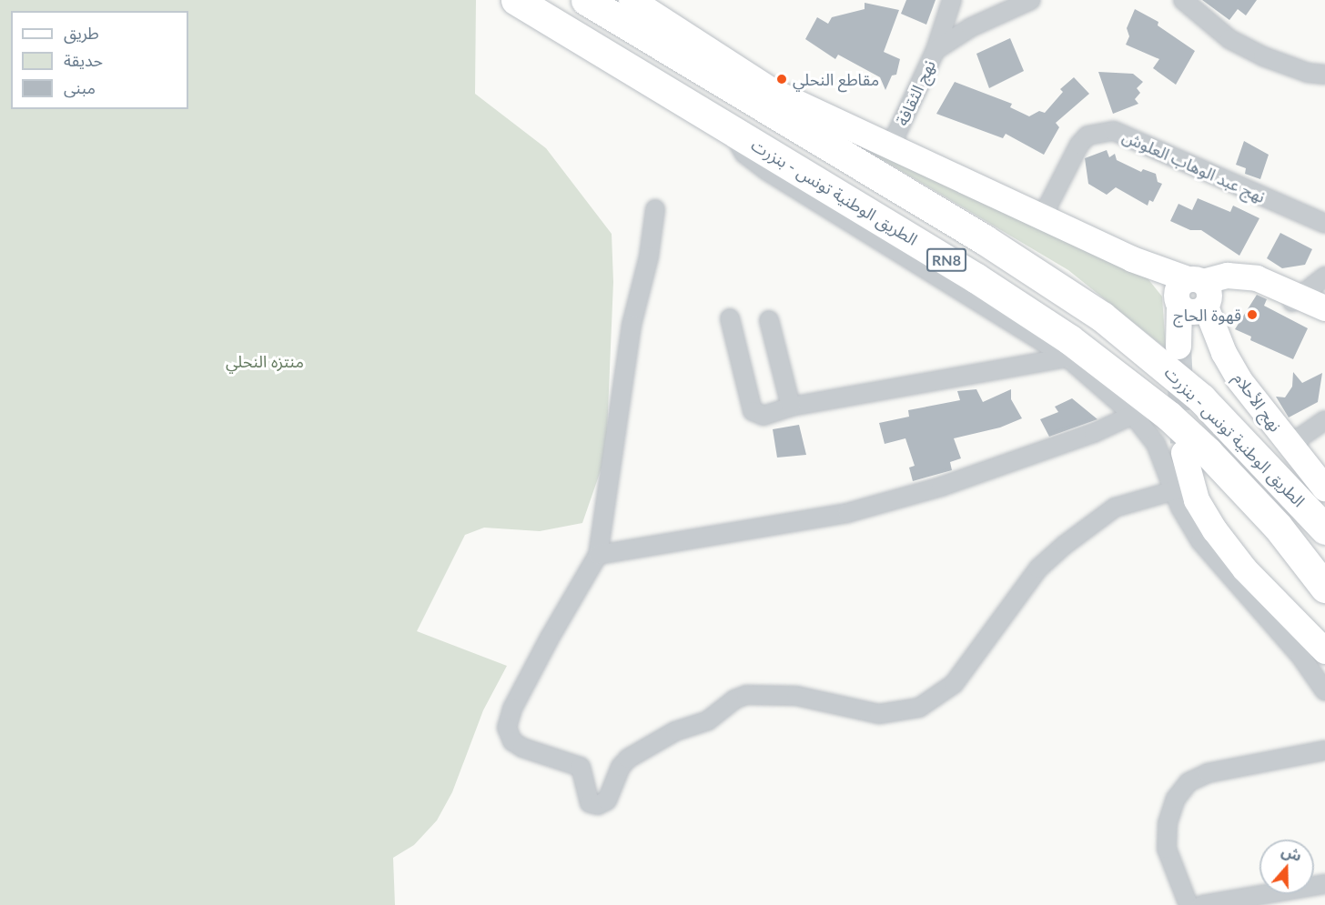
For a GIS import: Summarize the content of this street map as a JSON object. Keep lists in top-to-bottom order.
{
  "streets": {
    "highway": ["الطريق الوطنية تونس - بنزرت", "RN8"],
    "street": ["نهج الثقافة", "نهج عبد الوهاب العلوش", "نهج الأحلام"]
  },
  "parks": ["منتزه النحلي"],
  "places": ["مقاطع النحلي", "قهوة الحاج"],
  "legend": ["طريق", "حديقة", "مبنى"],
  "north": "top"
}
